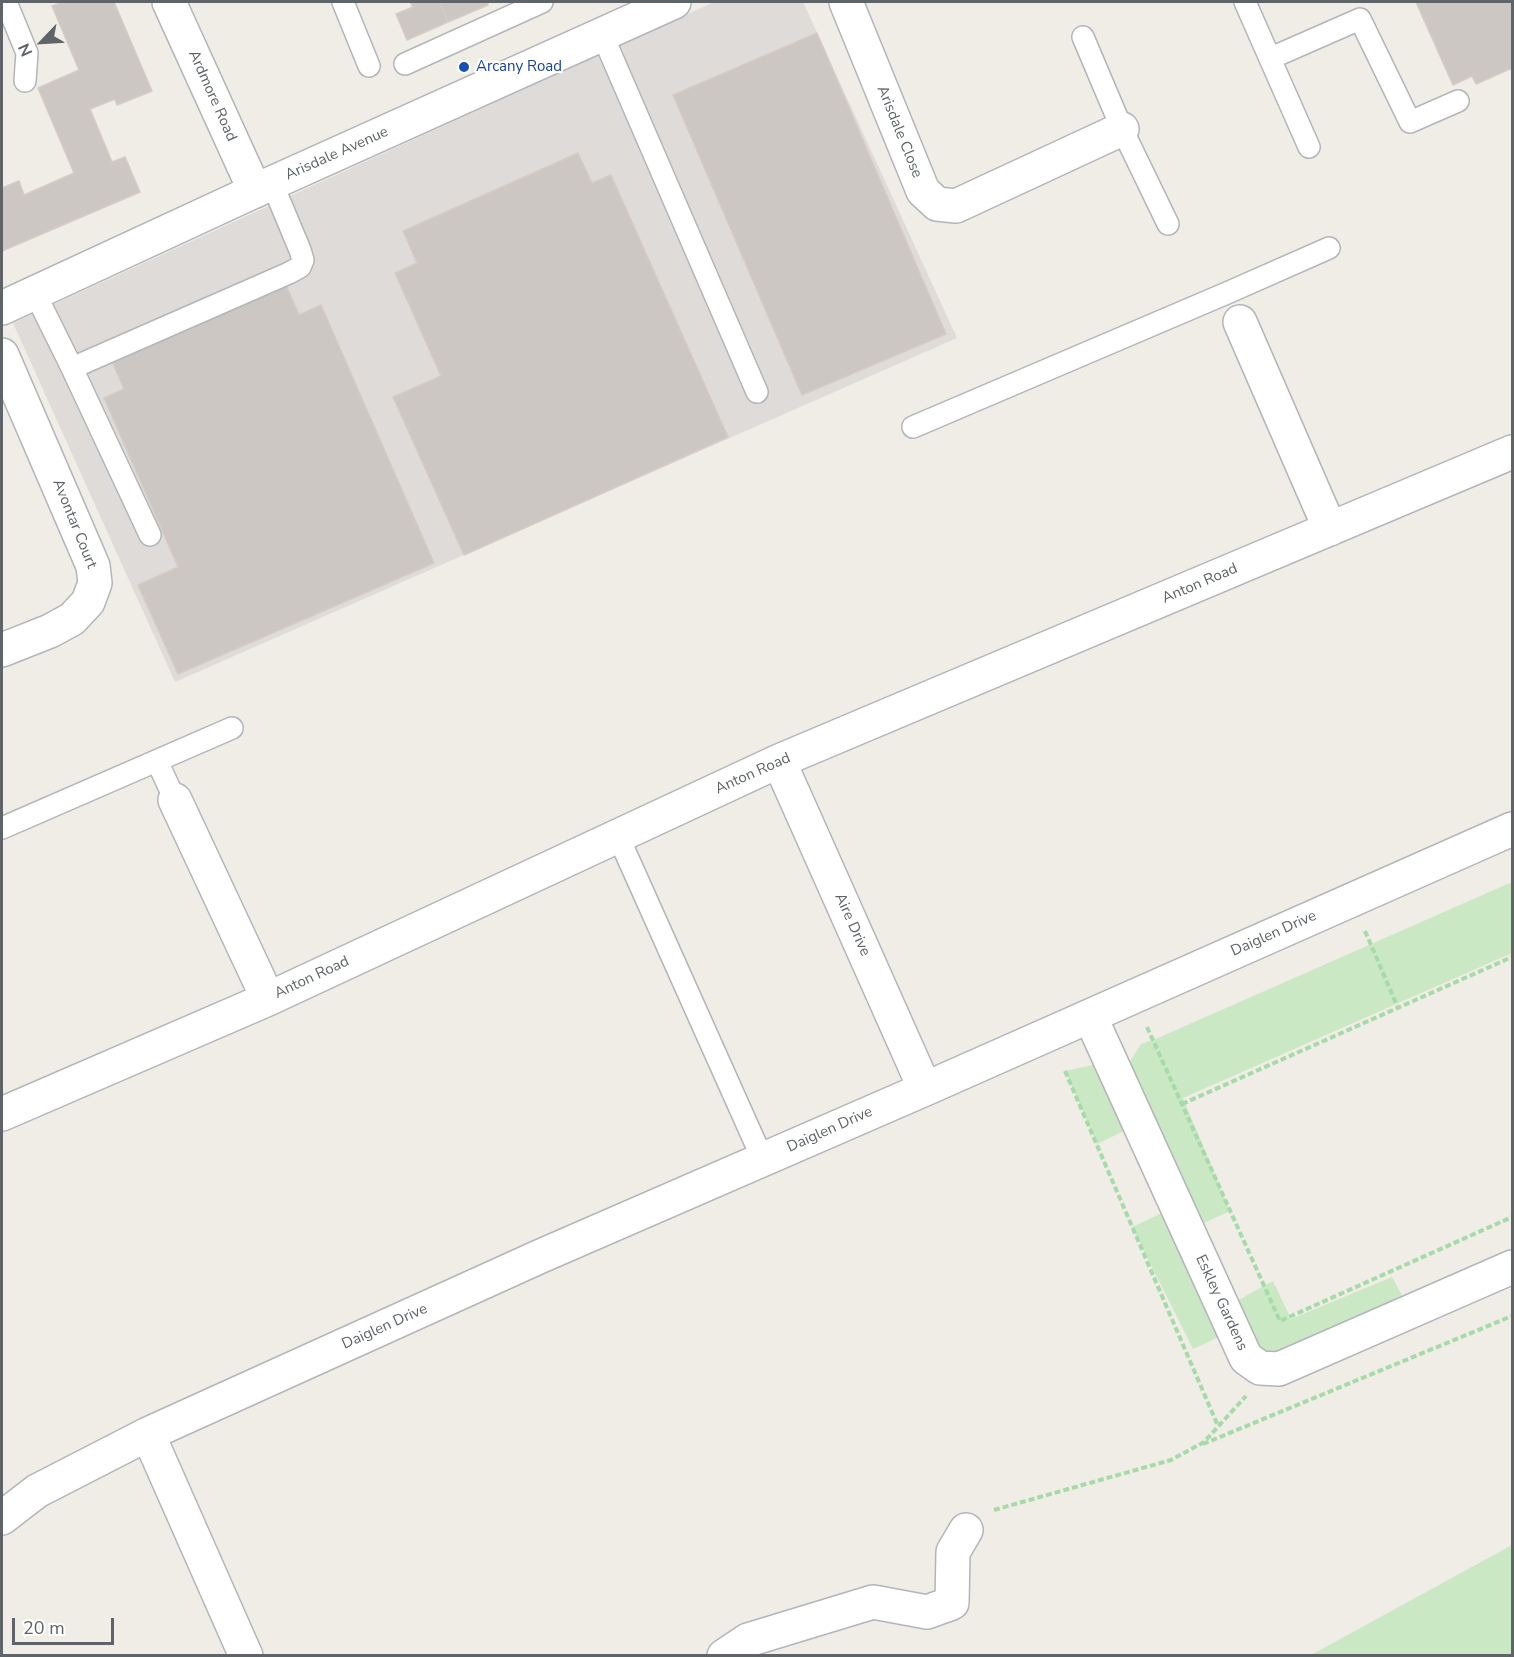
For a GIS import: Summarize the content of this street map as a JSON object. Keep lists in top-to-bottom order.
{
  "streets": {
    "street": [
      "Ardmore Road",
      "Arisdale Close",
      "Arisdale Avenue",
      "Avontar Court",
      "Anton Road",
      "Aire Drive",
      "Daiglen Drive",
      "Eskley Gardens"
    ]
  },
  "crossings": [
    ["Ardmore Road", "Arisdale Avenue"],
    ["Anton Road", "Aire Drive"],
    ["Aire Drive", "Daiglen Drive"],
    ["Daiglen Drive", "Eskley Gardens"]
  ],
  "places": ["Arcany Road"],
  "scale_bar": "20 m",
  "north": "bottom left"
}
